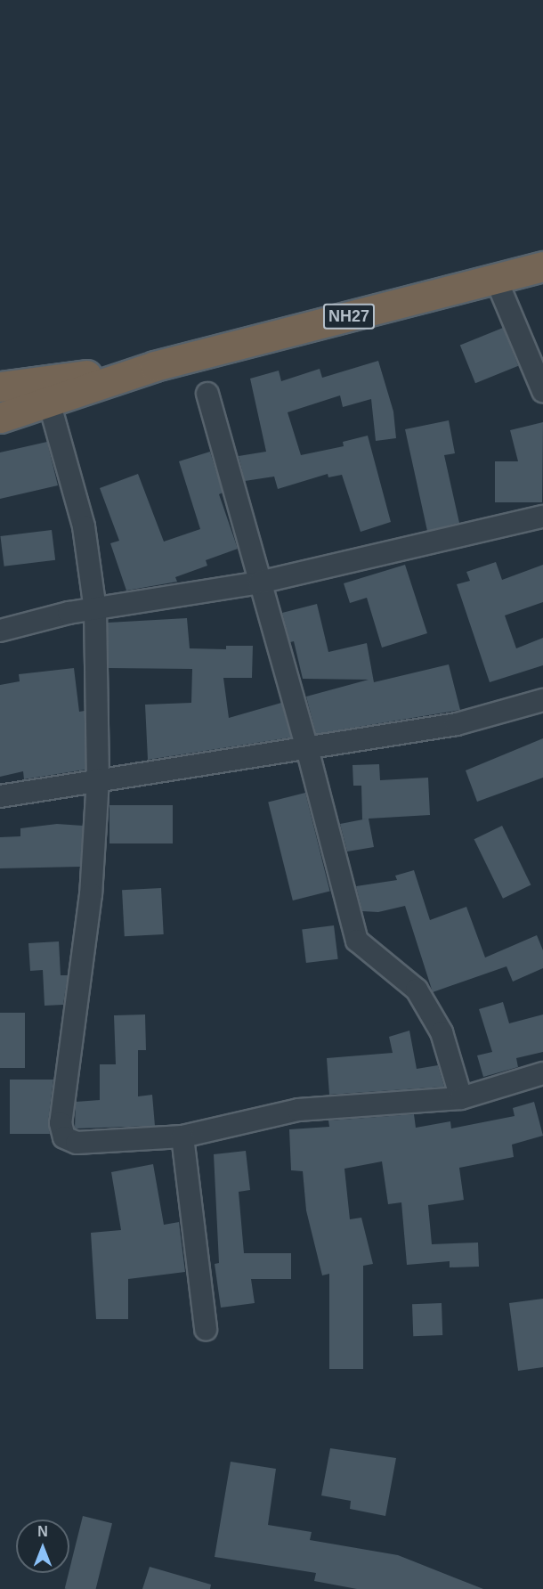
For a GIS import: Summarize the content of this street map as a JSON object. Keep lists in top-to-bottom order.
{
  "streets": {
    "highway": ["NH27"]
  },
  "north": "top"
}
